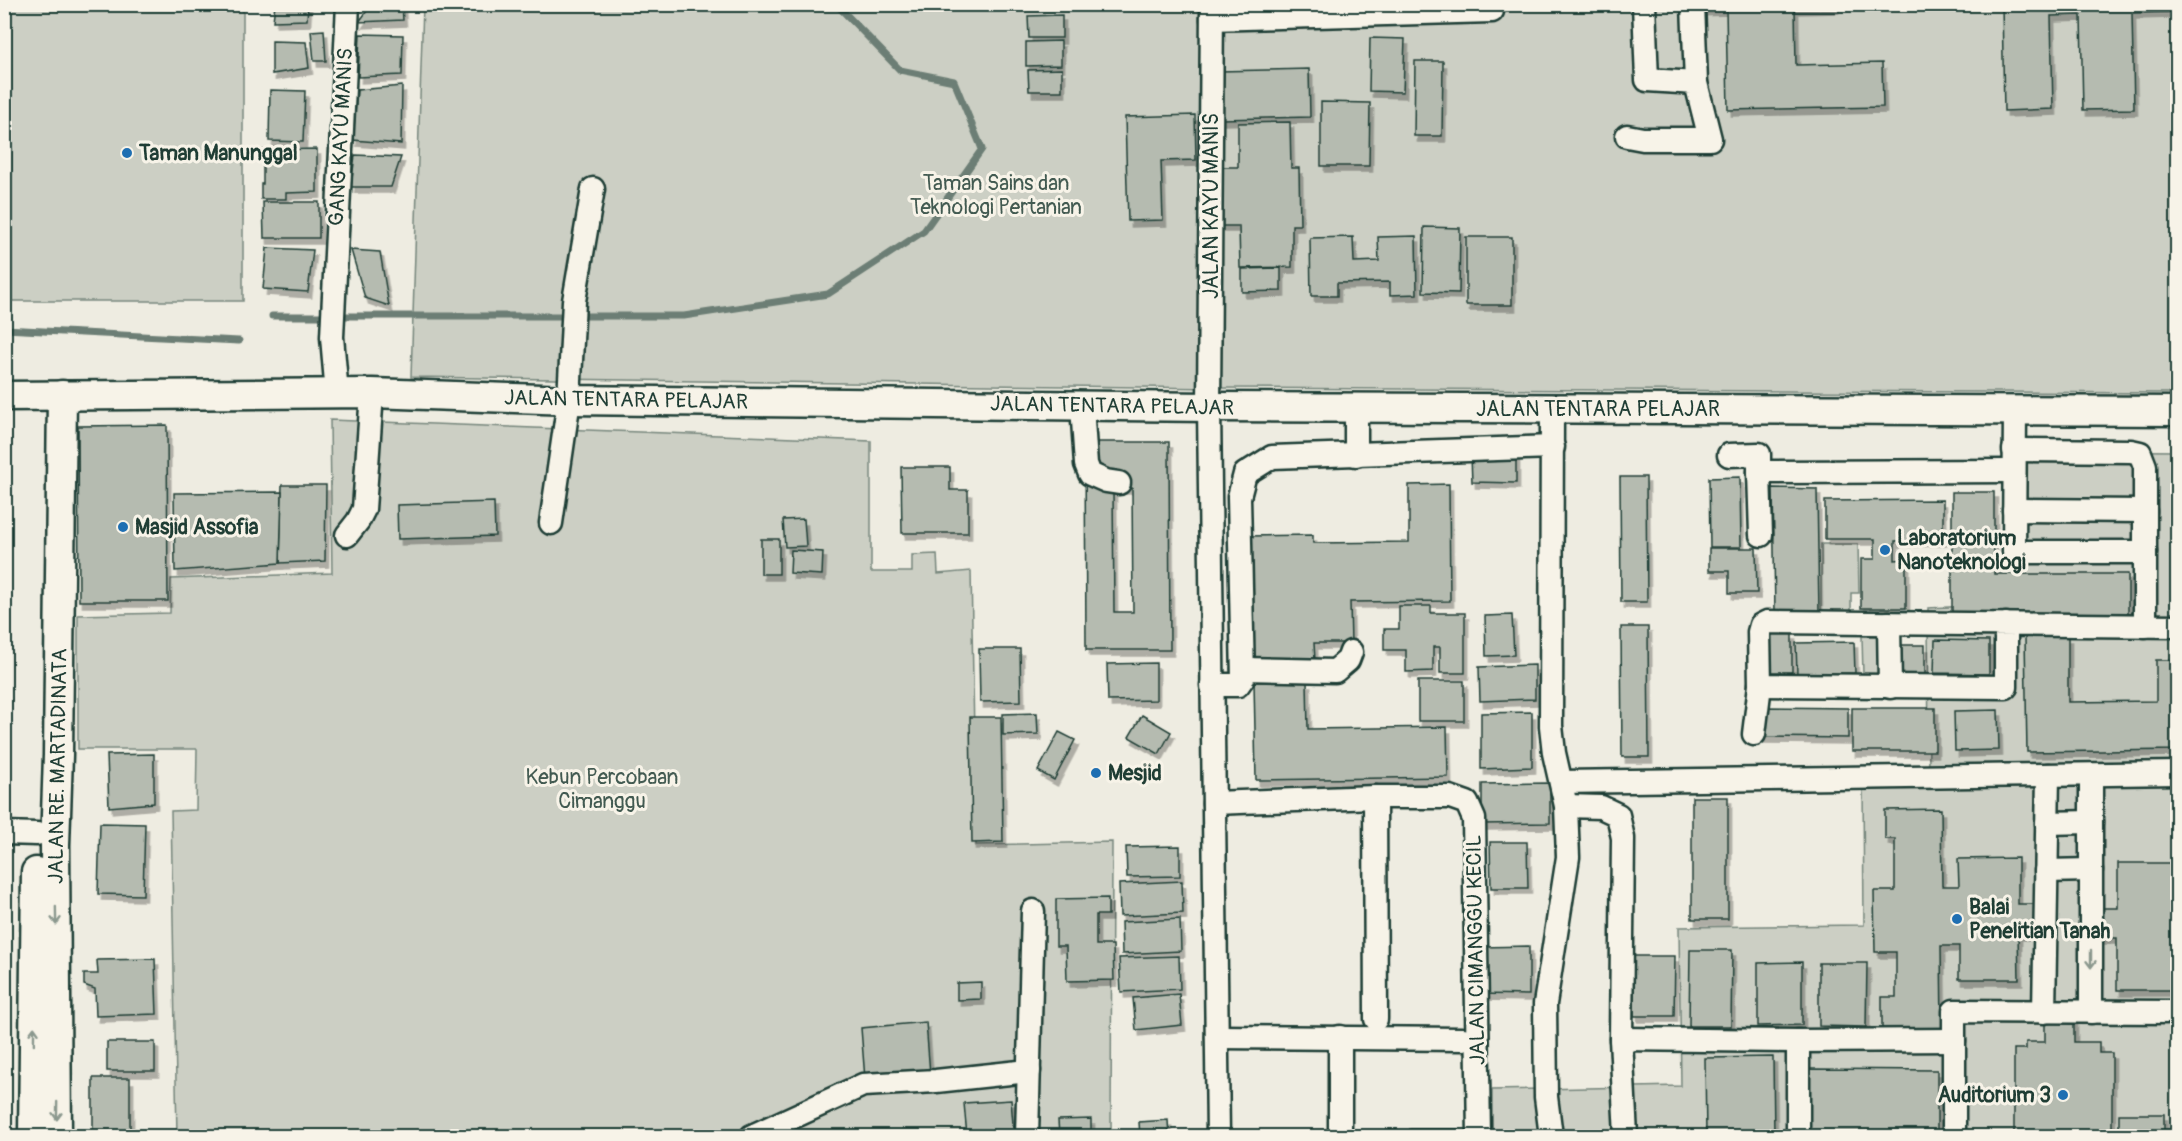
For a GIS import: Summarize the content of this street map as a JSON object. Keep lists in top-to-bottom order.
{
  "streets": {
    "main road": ["JALAN TENTARA PELAJAR", "JALAN RE. MARTADINATA"],
    "street": ["GANG KAYU MANIS", "JALAN KAYU MANIS", "JALAN CIMANGGU KECIL"]
  },
  "crossings": [
    ["GANG KAYU MANIS", "JALAN TENTARA PELAJAR"],
    ["JALAN KAYU MANIS", "JALAN TENTARA PELAJAR"],
    ["JALAN TENTARA PELAJAR", "JALAN RE. MARTADINATA"]
  ],
  "parks": ["Taman Sains dan Teknologi Pertanian", "Kebun Percobaan Cimanggu"],
  "places": [
    "Taman Manunggal",
    "Masjid Assofia",
    "Laboratorium Nanoteknologi",
    "Mesjid",
    "Balai Penelitian Tanah",
    "Auditorium 3"
  ]
}
